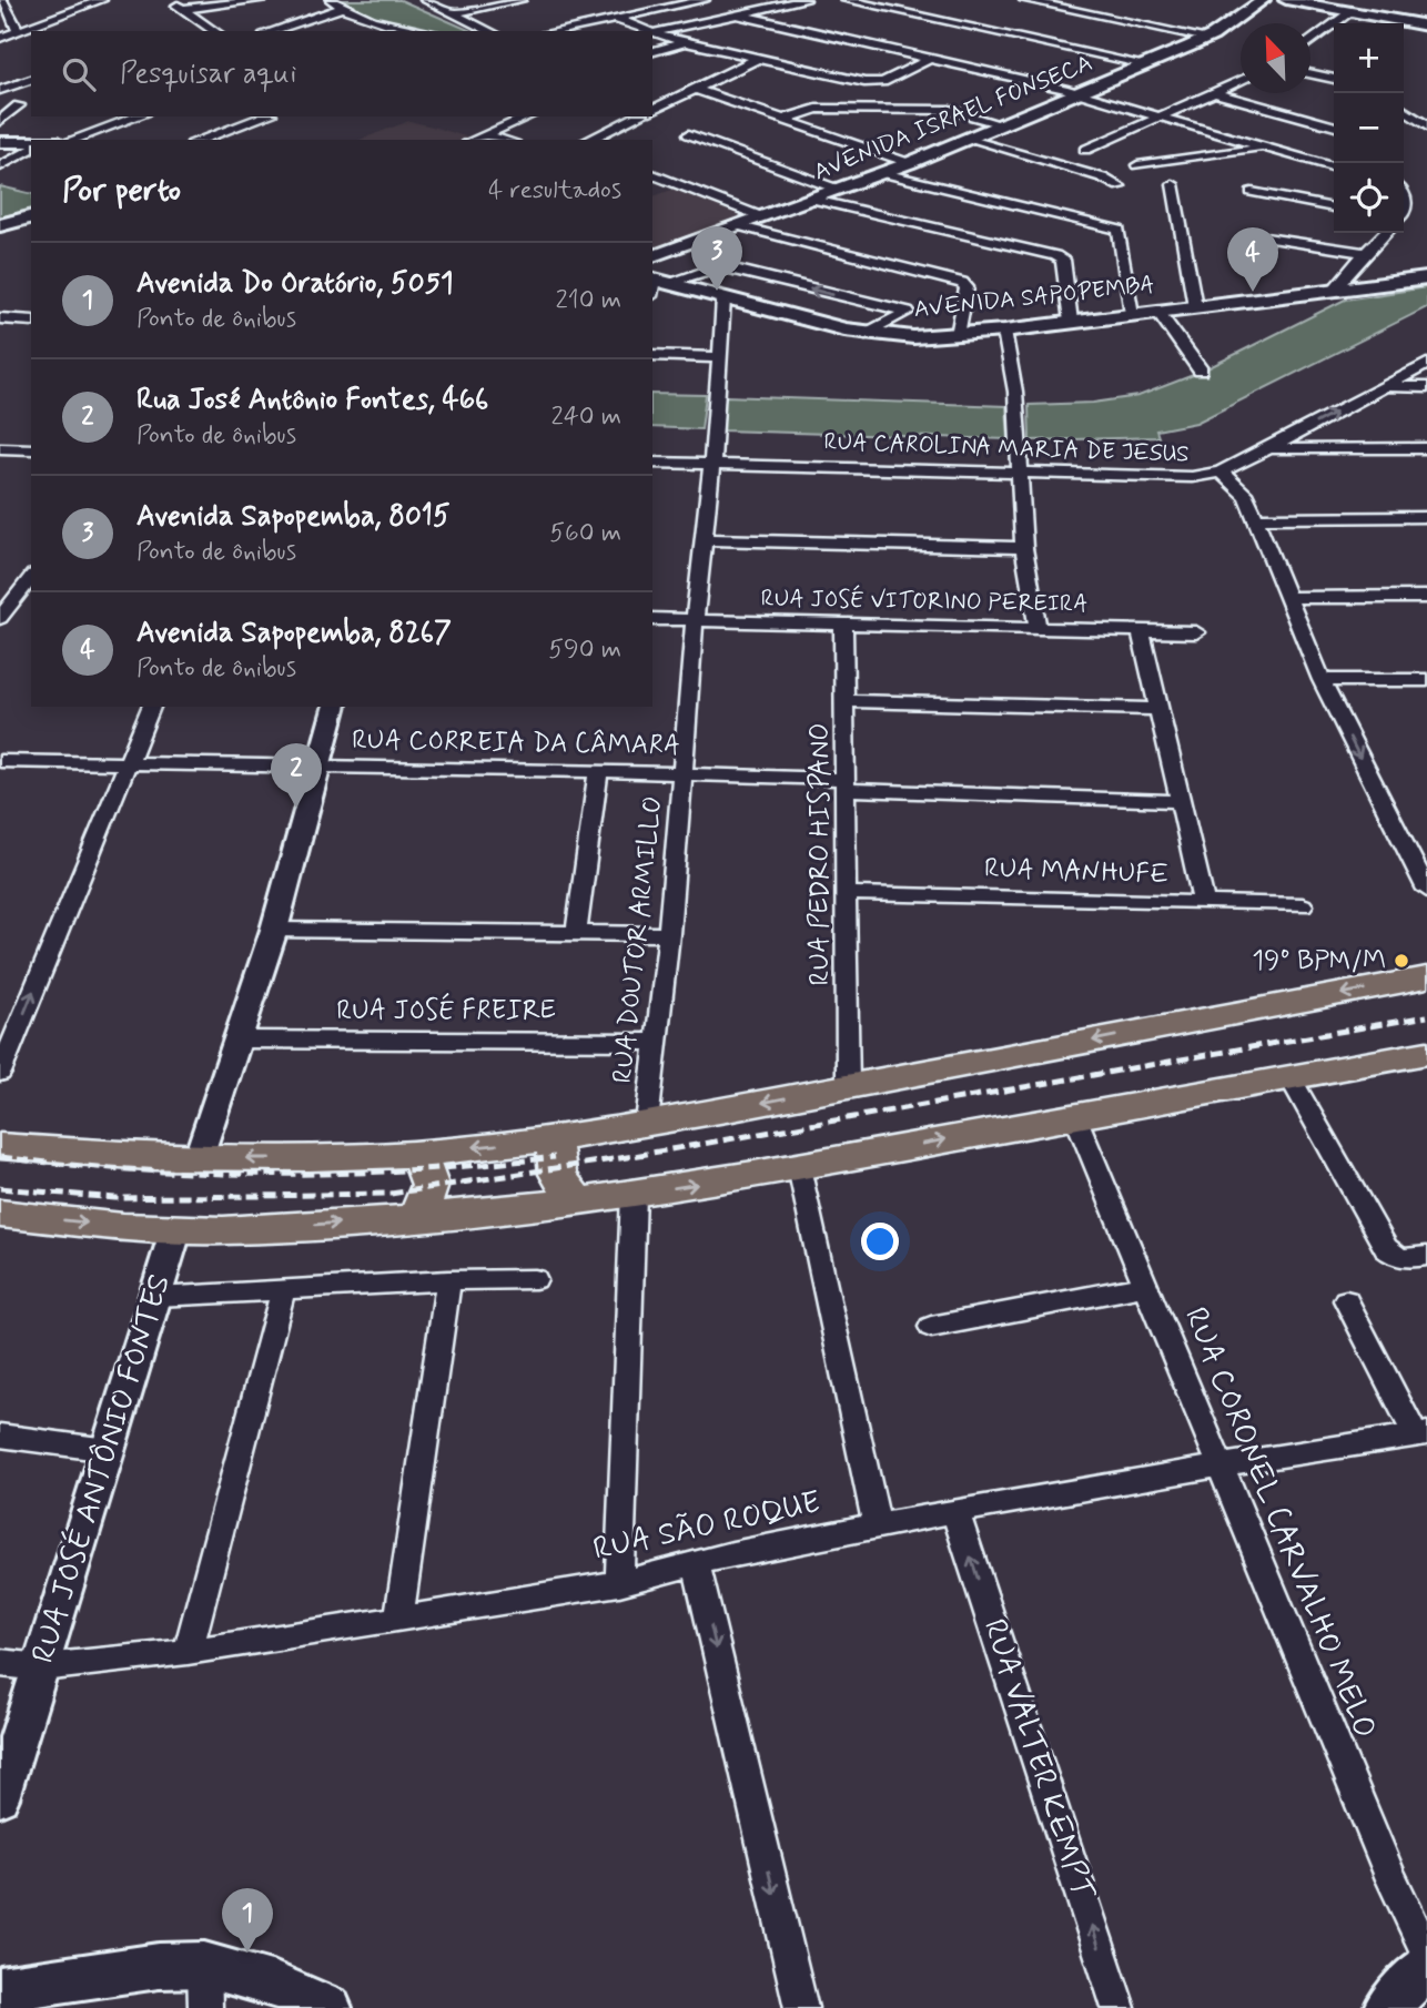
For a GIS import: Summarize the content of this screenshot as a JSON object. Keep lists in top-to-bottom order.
{
  "streets": {
    "main road": ["AVENIDA SAPOPEMBA"],
    "street": [
      "AVENIDA ISRAEL FONSECA",
      "RUA CAROLINA MARIA DE JESUS",
      "RUA JOSÉ VITORINO PEREIRA",
      "RUA CORREIA DA CÂMARA",
      "RUA PEDRO HISPANO",
      "RUA MANHUFE",
      "RUA DOUTOR ARMILLO",
      "RUA JOSÉ FREIRE",
      "RUA JOSÉ ANTÔNIO FONTES",
      "RUA CORONEL CARVALHO MELO",
      "RUA SÃO ROQUE",
      "RUA VALTER KEMPT"
    ]
  },
  "crossings": [
    ["AVENIDA SAPOPEMBA", "RUA DOUTOR ARMILLO"],
    ["RUA CAROLINA MARIA DE JESUS", "RUA DOUTOR ARMILLO"],
    ["RUA JOSÉ VITORINO PEREIRA", "RUA PEDRO HISPANO"],
    ["RUA JOSÉ VITORINO PEREIRA", "RUA DOUTOR ARMILLO"],
    ["RUA CORREIA DA CÂMARA", "RUA PEDRO HISPANO"],
    ["RUA CORREIA DA CÂMARA", "RUA DOUTOR ARMILLO"],
    ["RUA PEDRO HISPANO", "RUA MANHUFE"],
    ["RUA DOUTOR ARMILLO", "RUA JOSÉ FREIRE"],
    ["RUA JOSÉ ANTÔNIO FONTES", "RUA SÃO ROQUE"],
    ["RUA CORONEL CARVALHO MELO", "RUA SÃO ROQUE"],
    ["RUA SÃO ROQUE", "RUA VALTER KEMPT"]
  ],
  "one_way": ["RUA VALTER KEMPT"],
  "places": ["19º BPM/M"],
  "north": "top left",
  "page": {
    "map_buttons": ["+", "−"],
    "search": "Pesquisar aqui",
    "heading": ["Por perto", "4 resultados"],
    "pins": [
      "3",
      "4",
      "2",
      "1"
    ],
    "list": [
      {
        "mark": "1",
        "name": "Avenida Do Oratório, 5051",
        "note": "Ponto de ônibus",
        "value": "210 m"
      },
      {
        "mark": "2",
        "name": "Rua José Antônio Fontes, 466",
        "note": "Ponto de ônibus",
        "value": "240 m"
      },
      {
        "mark": "3",
        "name": "Avenida Sapopemba, 8015",
        "note": "Ponto de ônibus",
        "value": "560 m"
      },
      {
        "mark": "4",
        "name": "Avenida Sapopemba, 8267",
        "note": "Ponto de ônibus",
        "value": "590 m"
      }
    ]
  }
}
